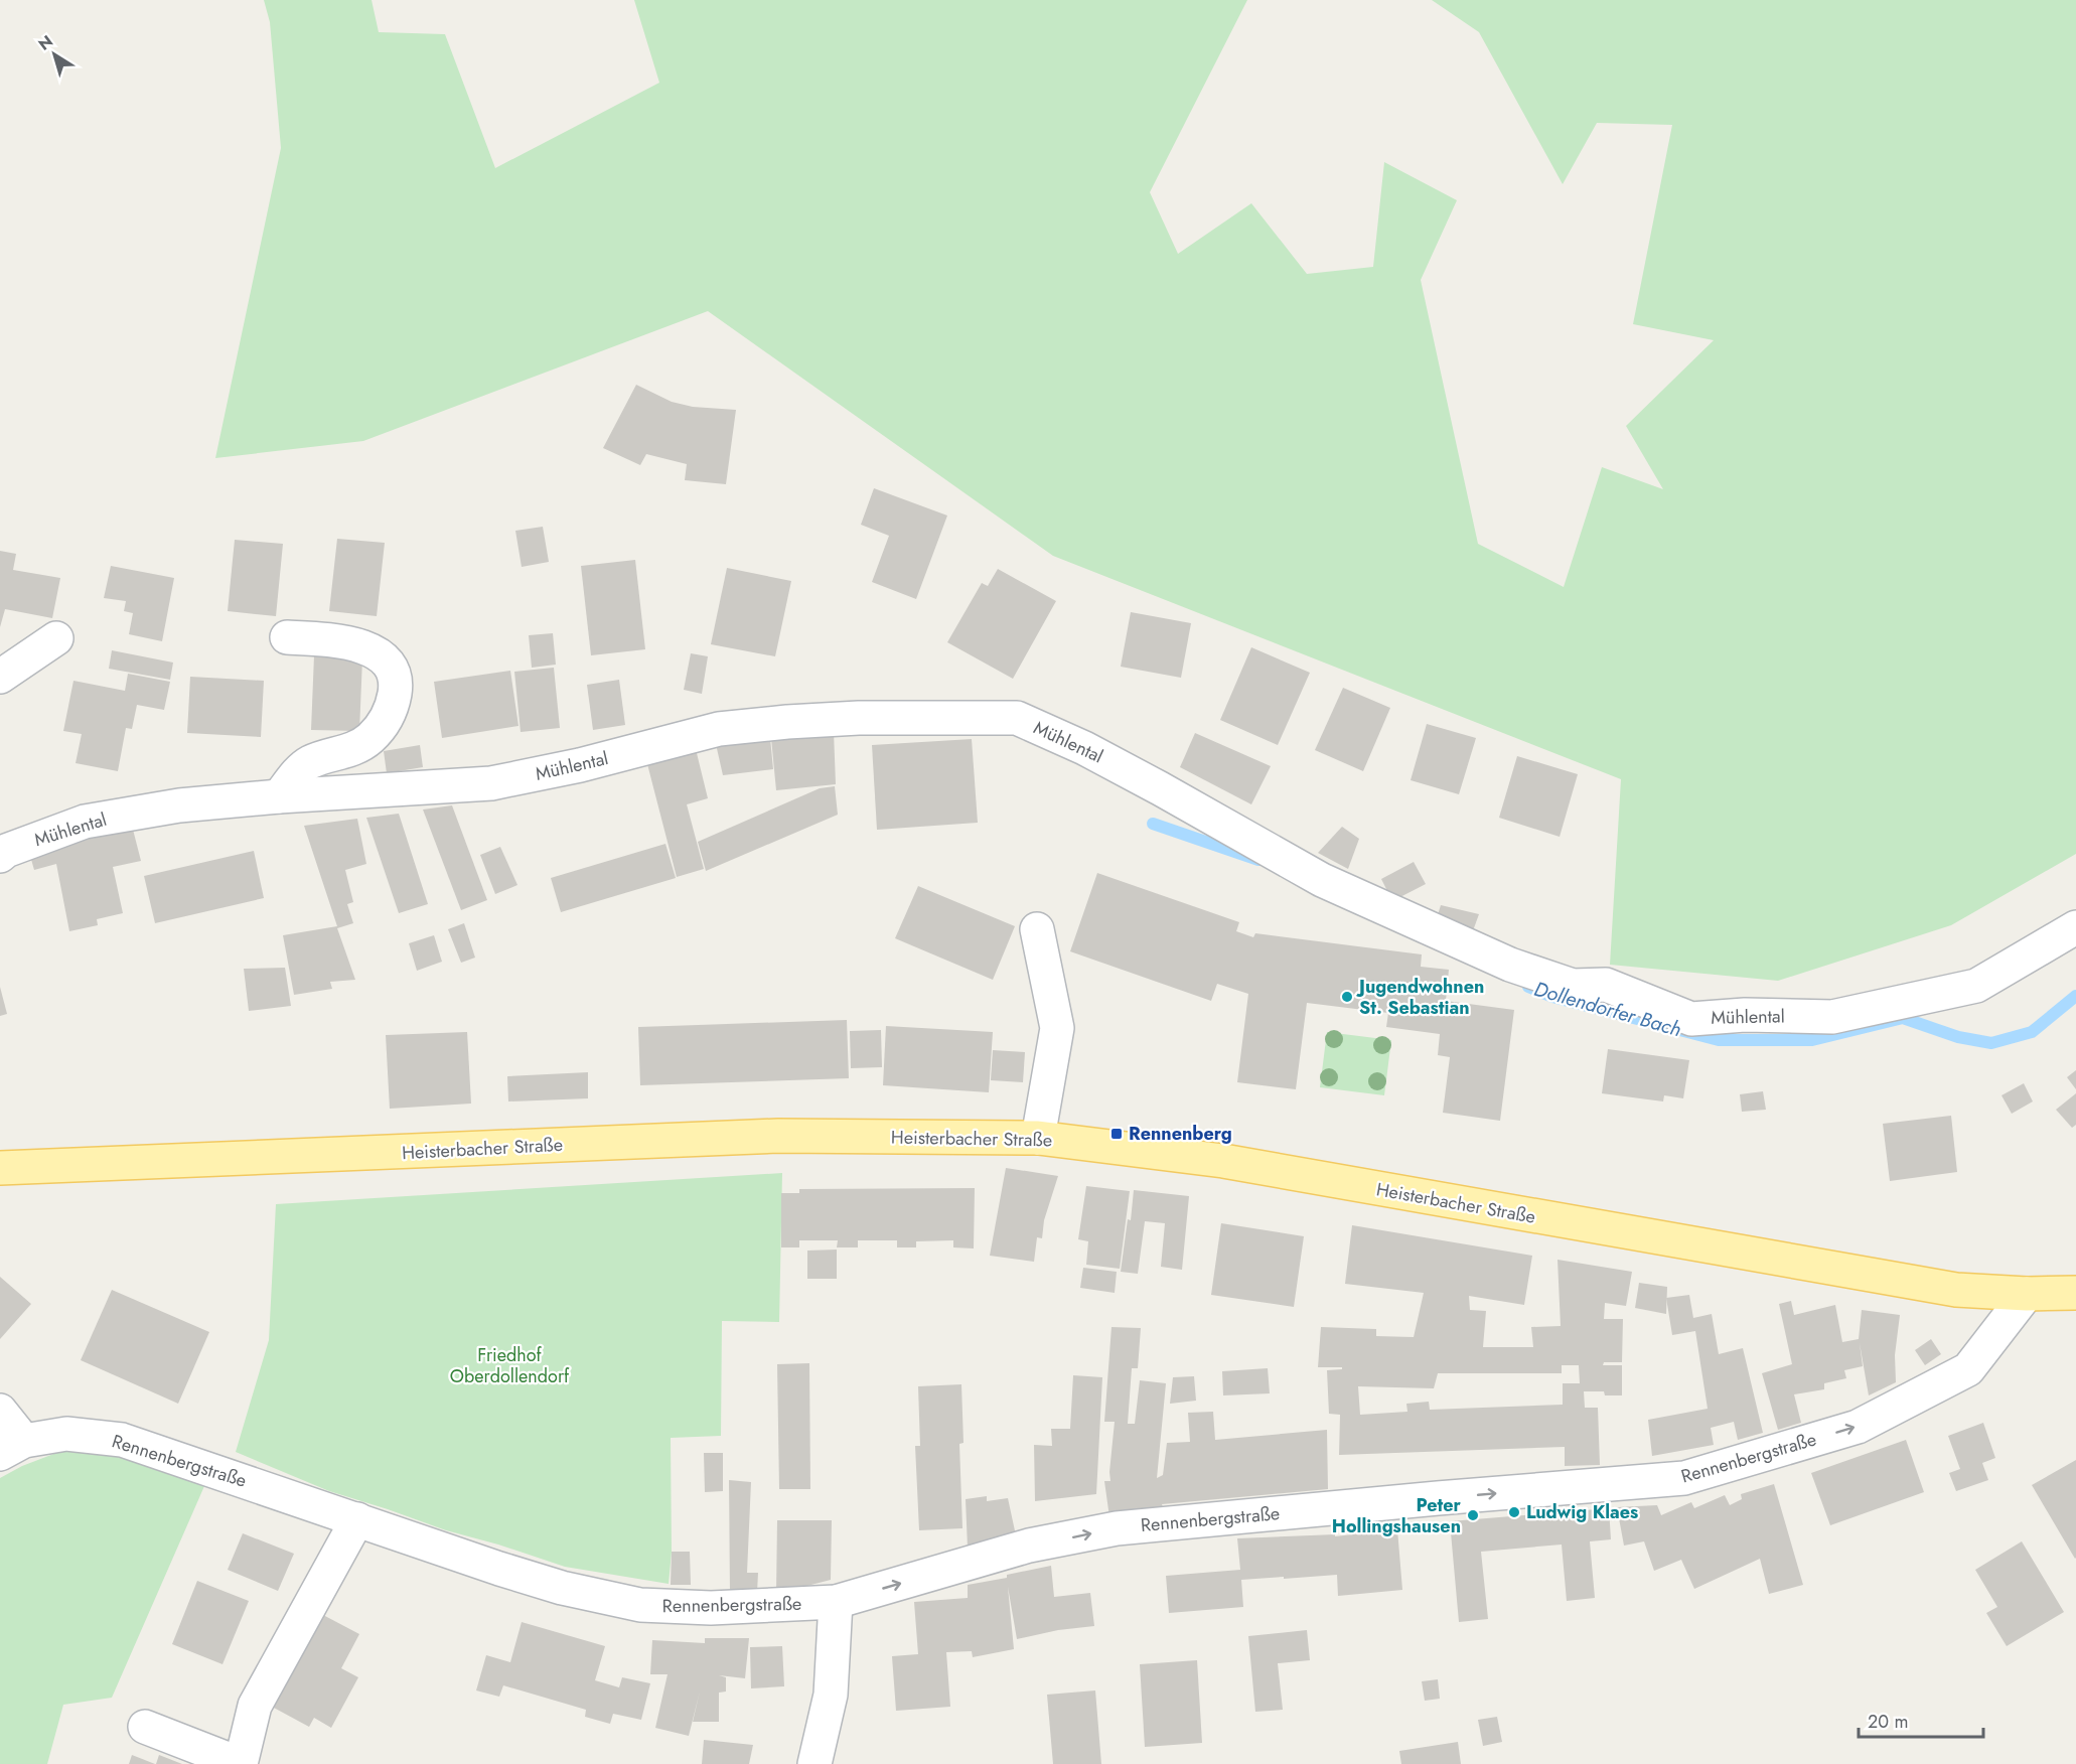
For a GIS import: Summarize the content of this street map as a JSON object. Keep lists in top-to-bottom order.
{
  "streets": {
    "main road": ["Heisterbacher Straße"],
    "street": ["Mühlental", "Rennenbergstraße"]
  },
  "crossings": [
    ["Heisterbacher Straße", "Rennenbergstraße"]
  ],
  "one_way": ["Rennenbergstraße"],
  "water": ["Dollendorfer Bach"],
  "parks": ["Friedhof Oberdollendorf"],
  "places": {
    "other": ["Jugendwohnen St. Sebastian", "Ludwig Klaes", "Peter Hollingshausen"],
    "transit": ["Rennenberg"]
  },
  "scale_bar": "20 m",
  "north": "top left"
}
